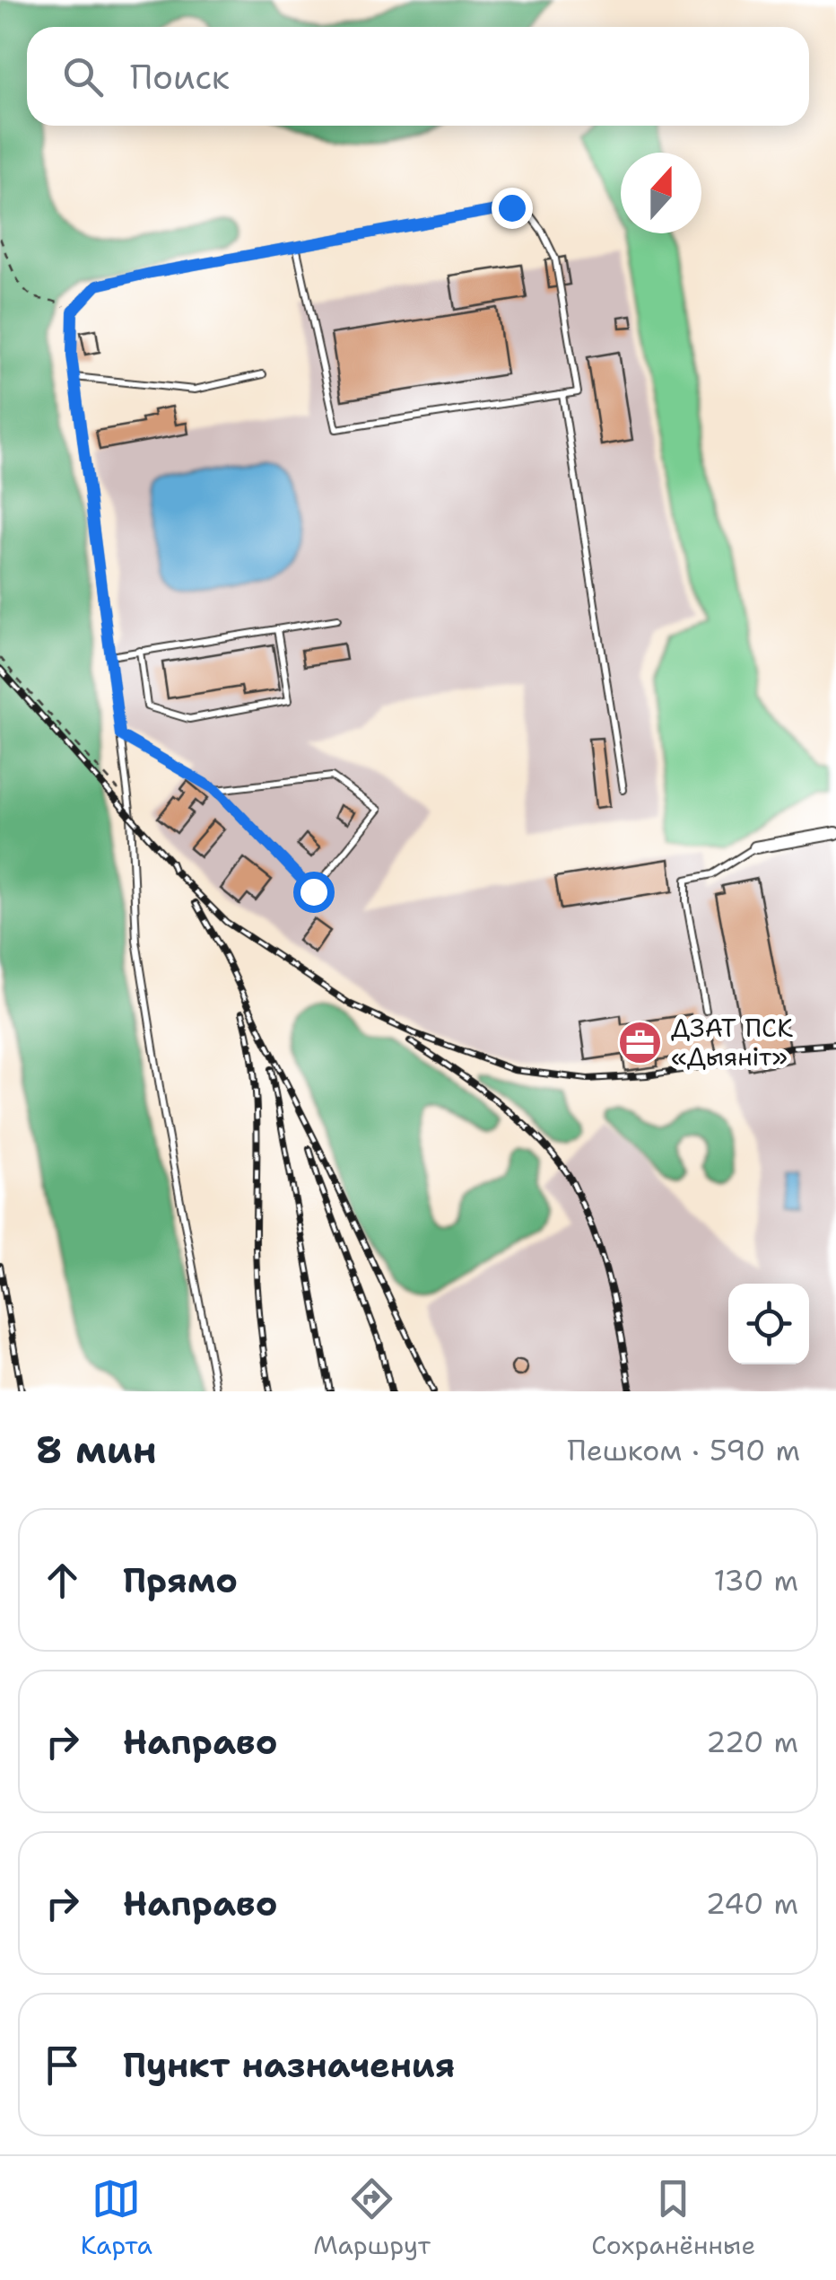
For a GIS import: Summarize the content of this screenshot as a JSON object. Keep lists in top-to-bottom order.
{
  "places": {
    "office": ["ДЗАТ ПСК «Дыяніт»"]
  },
  "north": "top",
  "page": {
    "search": "Поиск",
    "heading": ["8 мин", "Пешком · 590 m"],
    "list": [
      ["Прямо", "130 m"],
      ["Направо", "220 m"],
      ["Направо", "240 m"],
      "Пункт назначения"
    ],
    "nav": ["Карта", "Маршрут", "Сохранённые"]
  }
}
